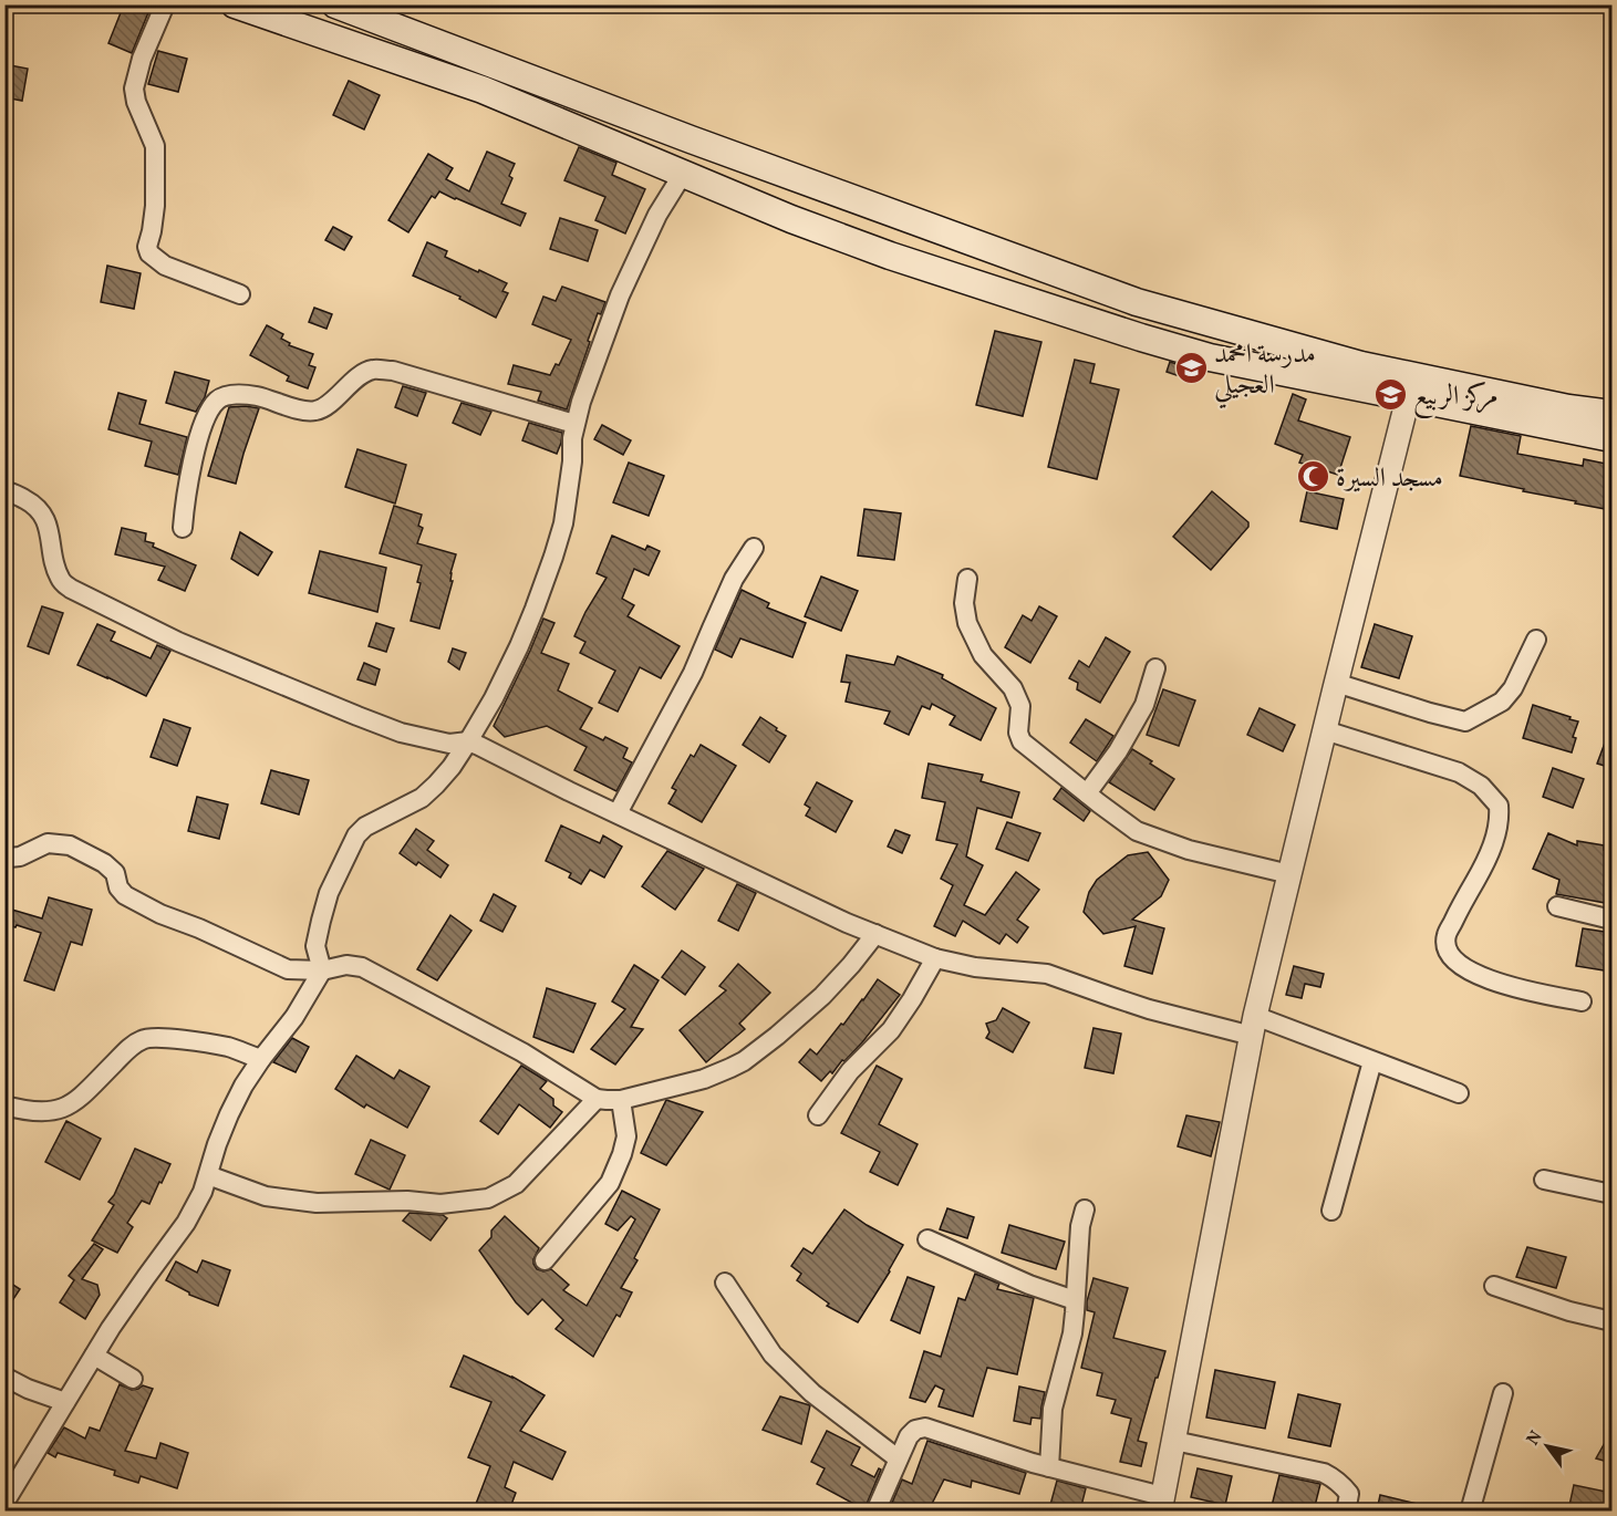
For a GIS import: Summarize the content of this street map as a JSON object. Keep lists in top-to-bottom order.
{
  "places": {
    "school or university": ["مدرسة امحمد العجيلي", "مركز الربيع"],
    "mosque": ["مسجد السيرة"]
  },
  "north": "top left"
}
